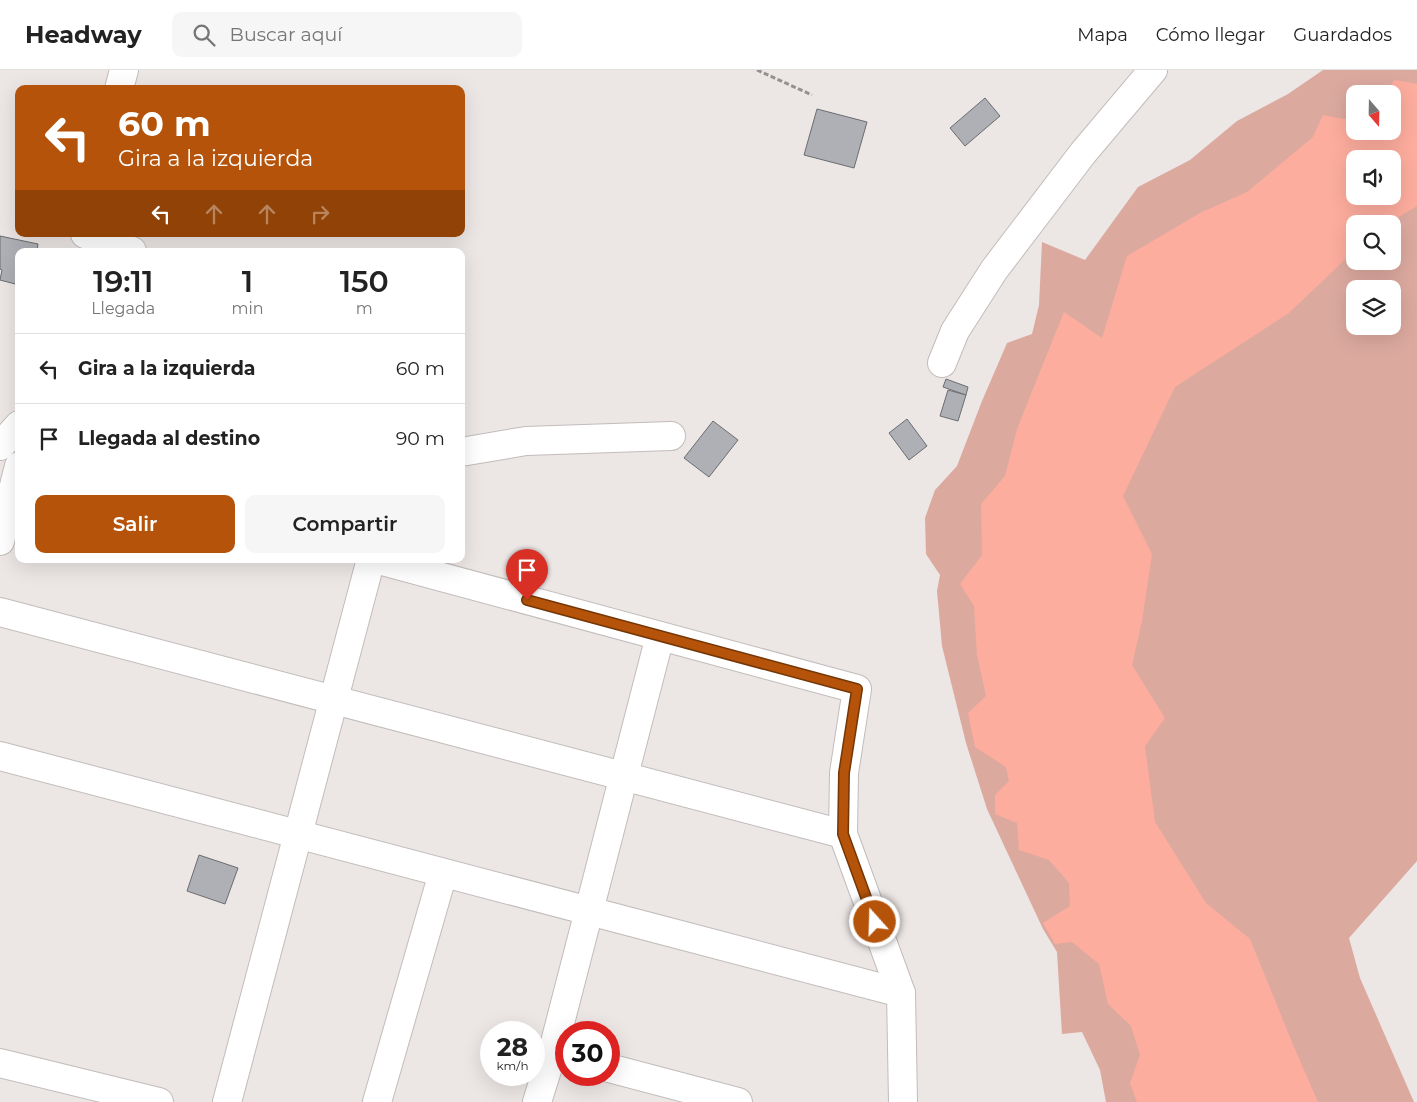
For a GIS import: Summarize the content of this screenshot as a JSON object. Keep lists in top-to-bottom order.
{
  "north": "bottom",
  "page": {
    "header": "Headway",
    "search": "Buscar aquí",
    "nav": ["Mapa", "Cómo llegar", "Guardados"],
    "turn": ["60 m", "Gira a la izquierda"],
    "eta": [
      "19:11",
      "Llegada",
      "1",
      "min",
      "150",
      "m"
    ],
    "list": [
      {
        "name": "Gira a la izquierda",
        "value": "60 m"
      },
      {
        "name": "Llegada al destino",
        "value": "90 m"
      }
    ],
    "buttons": ["Salir", "Compartir"],
    "speed": "28 km/h",
    "limit": "30"
  }
}
